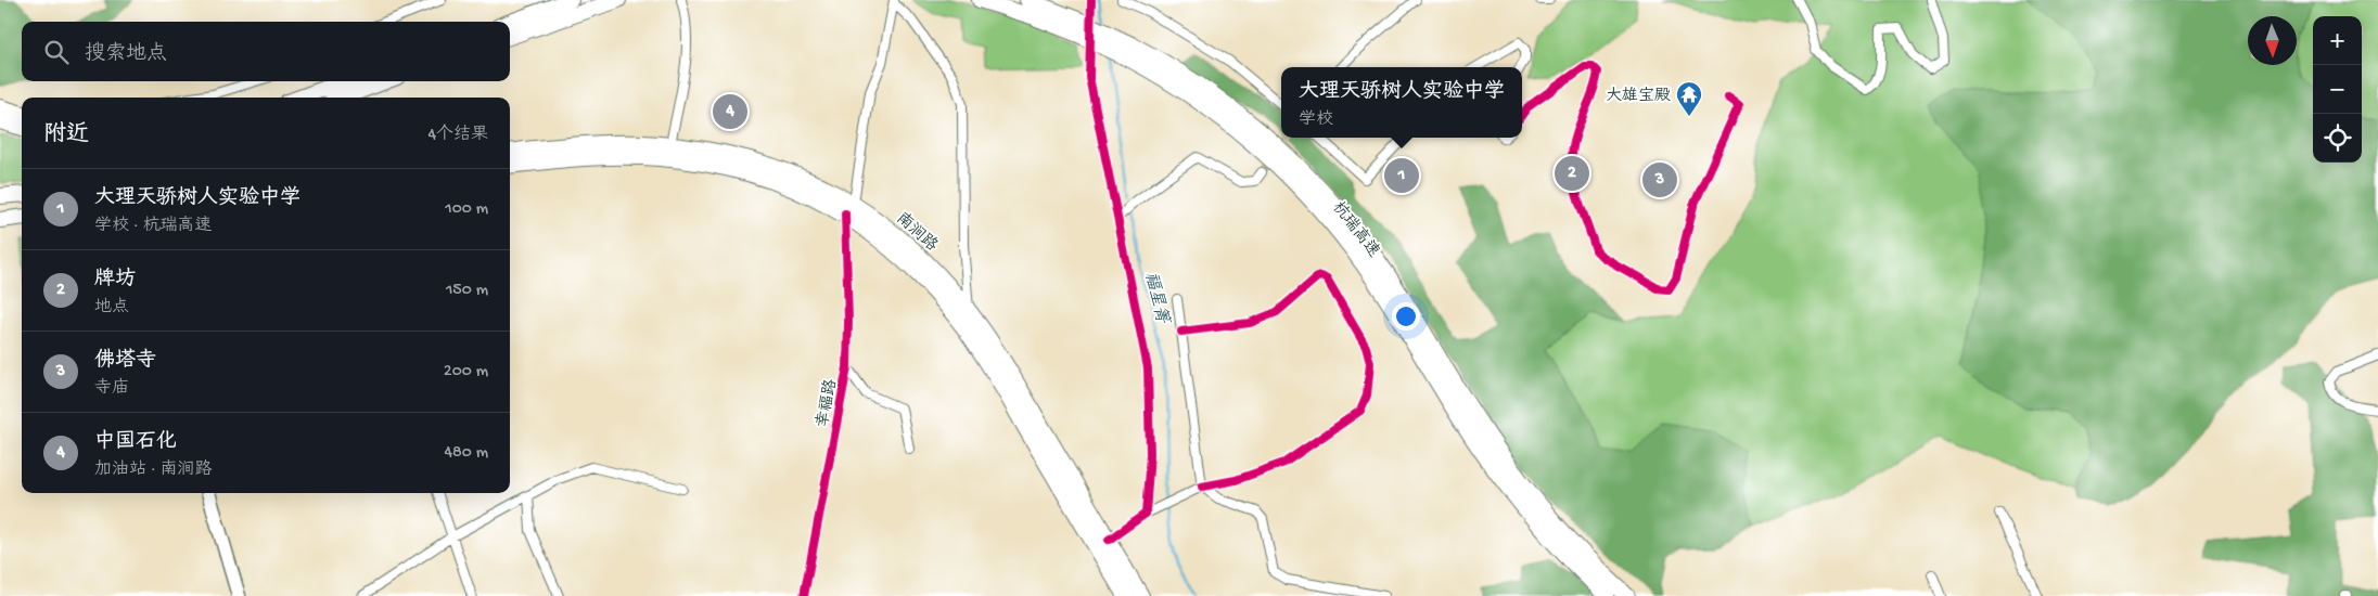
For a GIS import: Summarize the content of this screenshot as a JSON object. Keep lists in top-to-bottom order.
{
  "streets": {
    "highway": ["杭瑞高速", "南涧路"],
    "street": ["幸福路"]
  },
  "crossings": [
    ["南涧路", "幸福路"]
  ],
  "water": ["福星箐"],
  "places": {
    "temple": ["大雄宝殿"]
  },
  "north": "bottom",
  "page": {
    "map_buttons": ["+", "−"],
    "search": "搜索地点",
    "popup": ["大理天骄树人实验中学", "学校"],
    "pins": [
      "4",
      "2",
      "1",
      "3"
    ],
    "heading": ["附近", "4个结果"],
    "list": [
      {
        "mark": "1",
        "name": "大理天骄树人实验中学",
        "note": "学校 · 杭瑞高速",
        "value": "100 m"
      },
      {
        "mark": "2",
        "name": "牌坊",
        "note": "地点",
        "value": "150 m"
      },
      {
        "mark": "3",
        "name": "佛塔寺",
        "note": "寺庙",
        "value": "200 m"
      },
      {
        "mark": "4",
        "name": "中国石化",
        "note": "加油站 · 南涧路",
        "value": "480 m"
      }
    ]
  }
}
